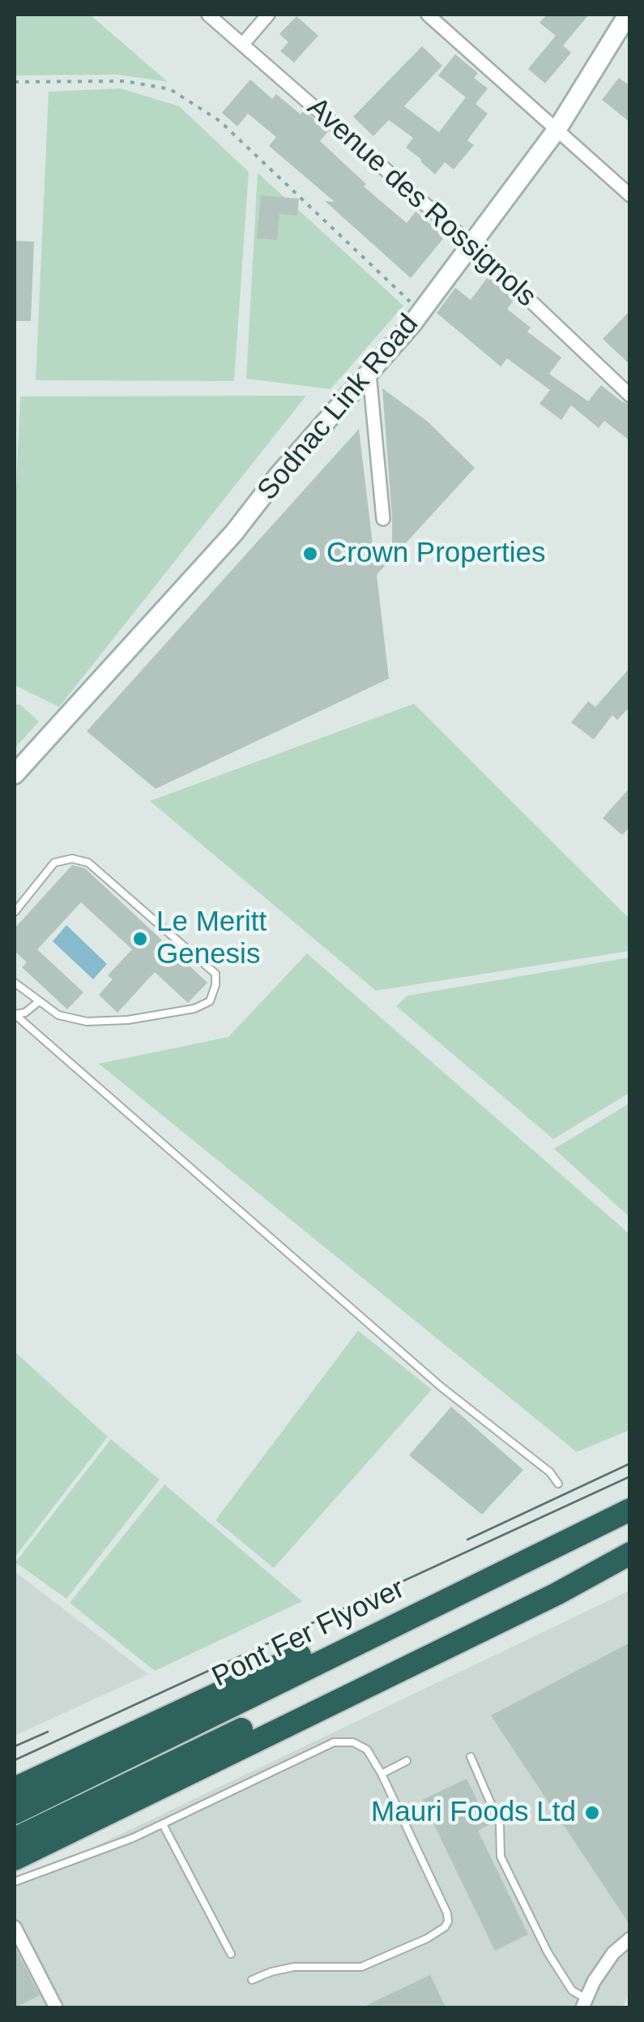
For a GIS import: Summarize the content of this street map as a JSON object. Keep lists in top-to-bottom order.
{
  "streets": {
    "highway": ["Pont Fer Flyover"],
    "main road": ["Sodnac Link Road"],
    "street": ["Avenue des Rossignols"]
  },
  "crossings": [
    ["Avenue des Rossignols", "Sodnac Link Road"]
  ],
  "places": ["Crown Properties", "Le Meritt Genesis", "Mauri Foods Ltd"]
}
